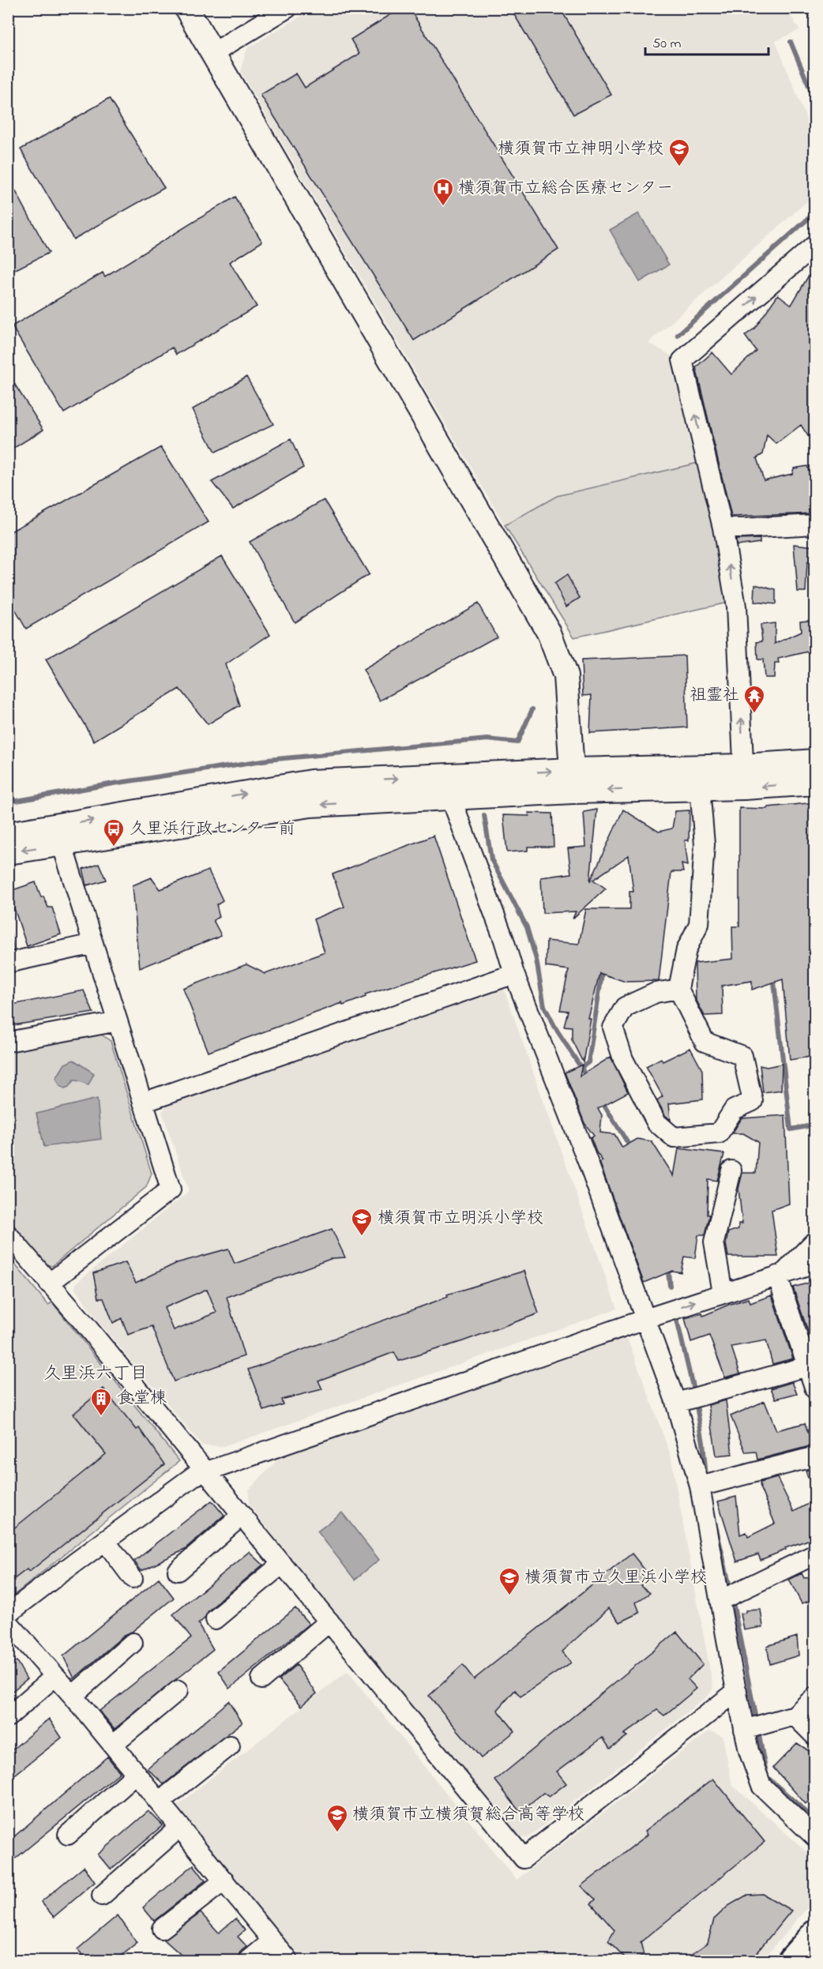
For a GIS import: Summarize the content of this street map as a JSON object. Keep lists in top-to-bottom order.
{
  "districts": ["久里浜六丁目"],
  "places": {
    "school or university": [
      "横須賀市立神明小学校",
      "横須賀市立明浜小学校",
      "横須賀市立久里浜小学校",
      "横須賀市立横須賀総合高等学校"
    ],
    "hospital": ["横須賀市立総合医療センター"],
    "temple": ["祖霊社"],
    "bus stop": ["久里浜行政センター前"],
    "building": ["食堂棟"]
  },
  "scale_bar": "50 m"
}
